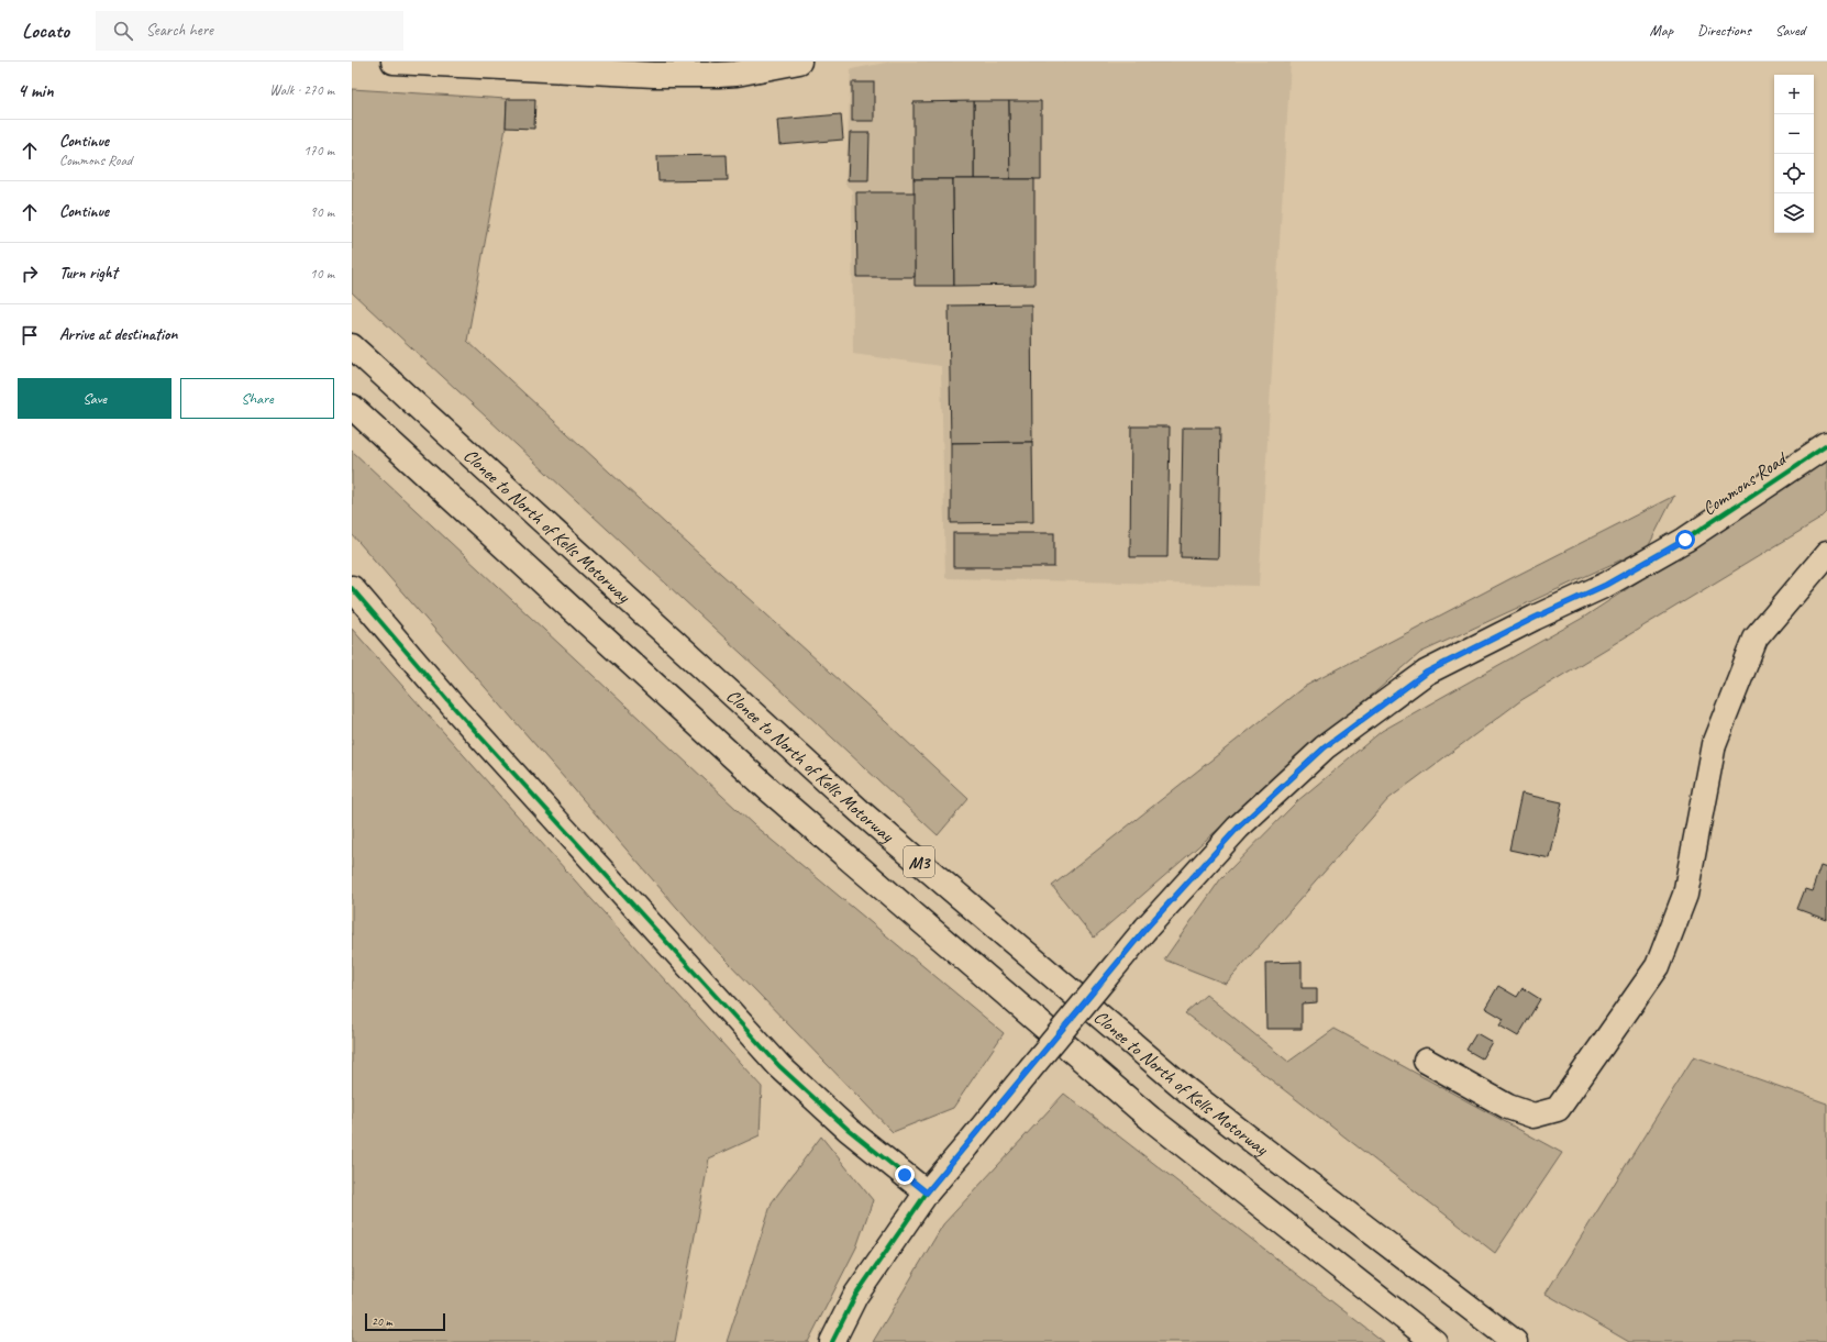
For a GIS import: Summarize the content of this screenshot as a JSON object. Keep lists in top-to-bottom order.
{
  "streets": {
    "main road": ["Commons Road", "Clonee to North of Kells Motorway", "M3"]
  },
  "scale_bar": "20 m",
  "page": {
    "header": "Locato",
    "search": "Search here",
    "nav": ["Map", "Directions", "Saved"],
    "heading": ["4 min", "Walk · 270 m"],
    "map_buttons": ["+", "−"],
    "list": [
      ["Continue", "Commons Road", "170 m"],
      ["Continue", "90 m"],
      ["Turn right", "10 m"],
      "Arrive at destination"
    ],
    "buttons": ["Save", "Share"],
    "scale": "20 m"
  }
}
